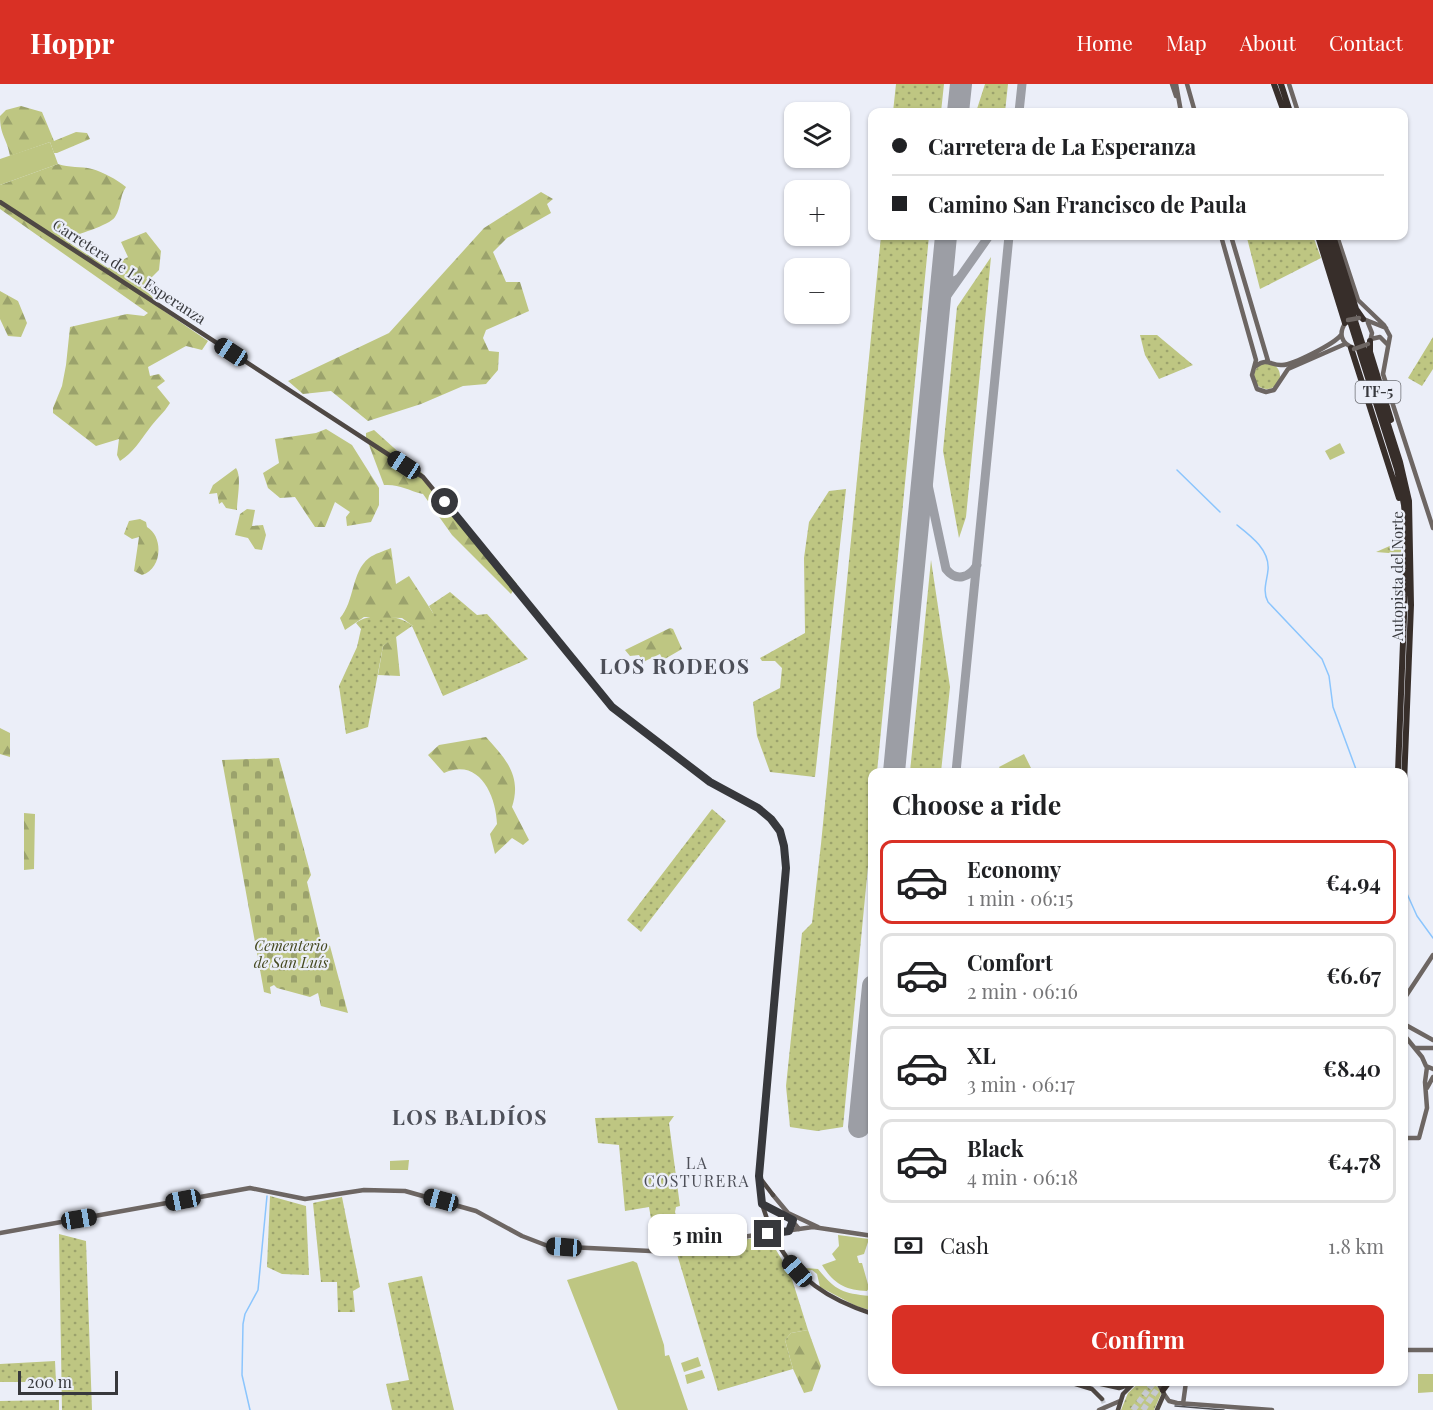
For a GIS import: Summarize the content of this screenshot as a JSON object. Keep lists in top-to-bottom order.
{
  "streets": {
    "highway": ["TF-5", "Autopista del Norte"],
    "main road": ["Carretera de La Esperanza"]
  },
  "districts": ["LOS RODEOS", "LOS BALDÍOS", "LA COSTURERA"],
  "parks": ["Cementerio de San Luís"],
  "scale_bar": "200 m",
  "page": {
    "header": "Hoppr",
    "nav": [
      "Home",
      "Map",
      "About",
      "Contact"
    ],
    "map_buttons": ["+", "−"],
    "banner": ["Carretera de La Esperanza", "Camino San Francisco de Paula"],
    "heading": "Choose a ride",
    "list": [
      {
        "name": "Economy",
        "note": "1 min · 06:15",
        "value": "€4.94"
      },
      {
        "name": "Comfort",
        "note": "2 min · 06:16",
        "value": "€6.67"
      },
      {
        "name": "XL",
        "note": "3 min · 06:17",
        "value": "€8.40"
      },
      {
        "name": "Black",
        "note": "4 min · 06:18",
        "value": "€4.78"
      }
    ],
    "pay": ["Cash", "1.8 km"],
    "bubble": "5 min",
    "buttons": "Confirm",
    "scale": "200 m"
  }
}
